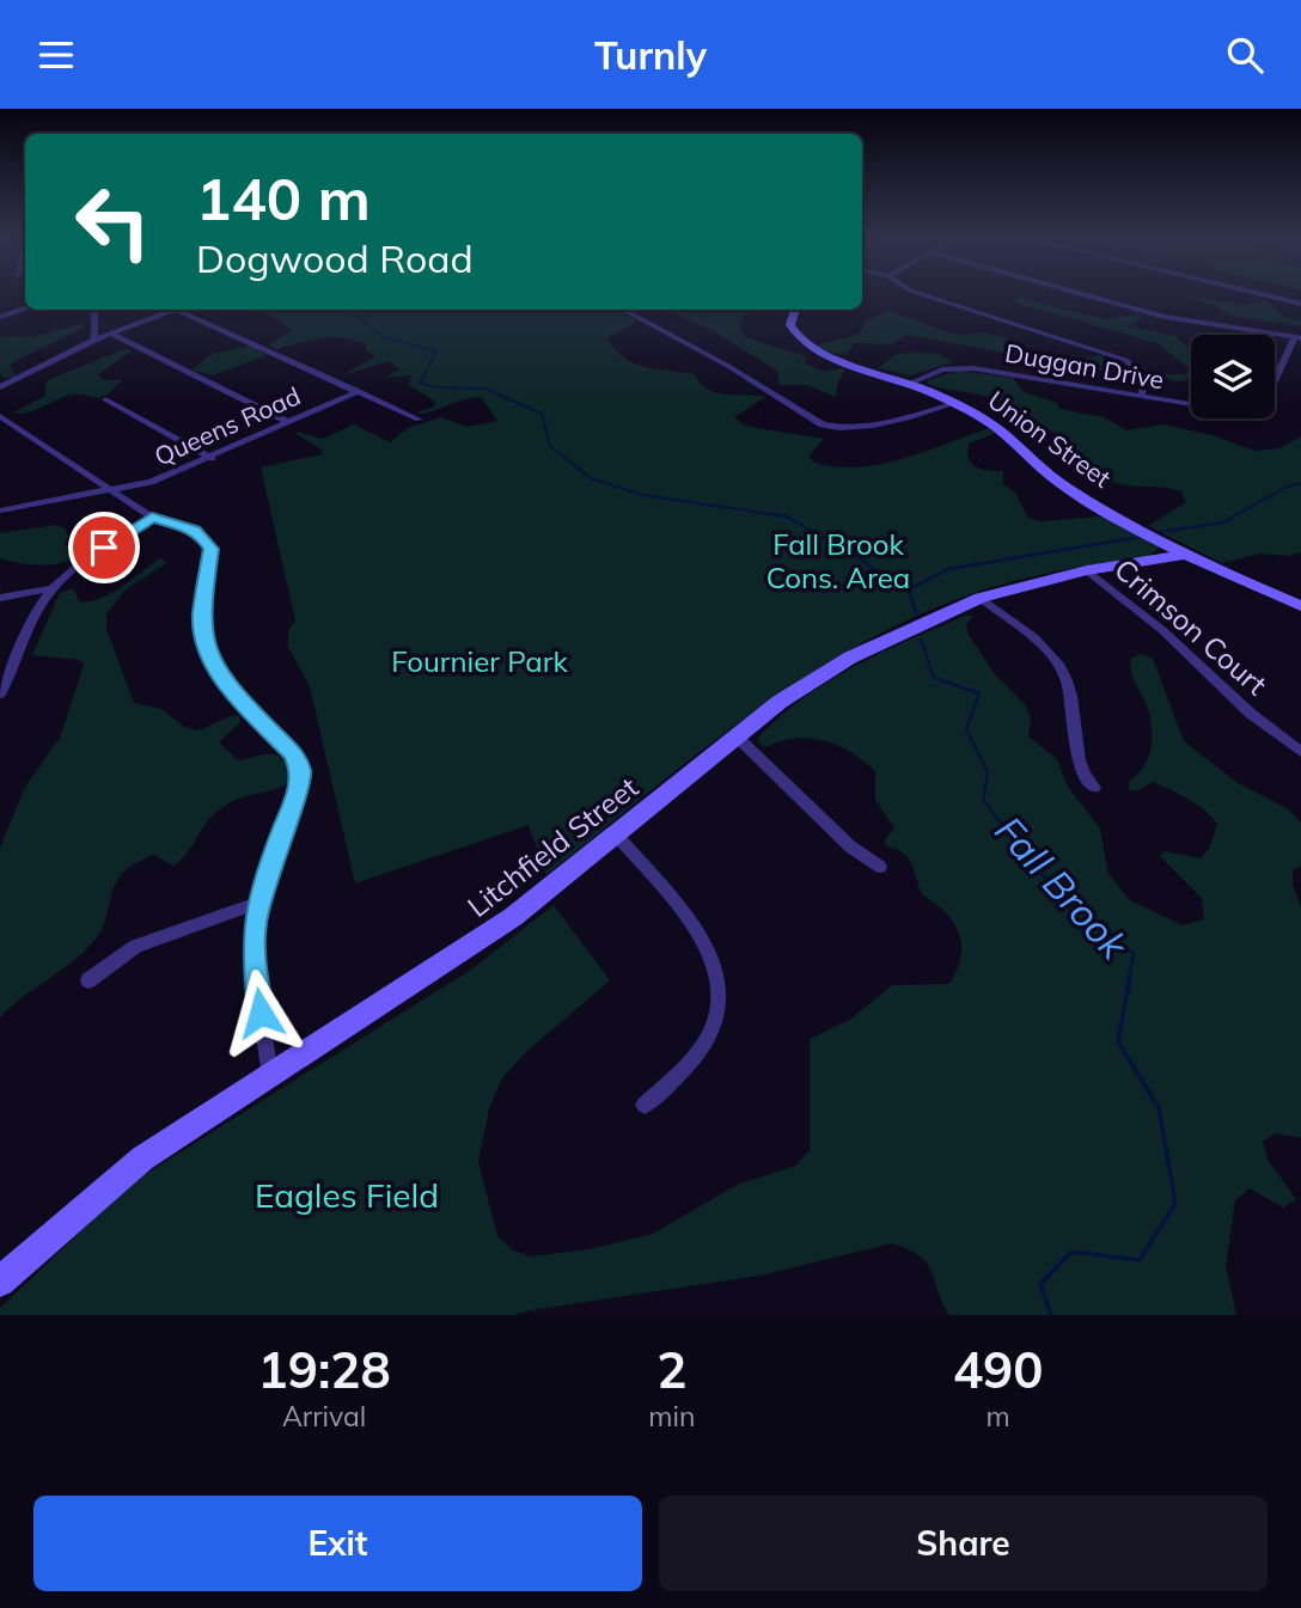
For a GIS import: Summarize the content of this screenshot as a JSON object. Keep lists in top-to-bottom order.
{
  "streets": {
    "main road": ["Union Street", "Litchfield Street"],
    "street": ["Duggan Drive", "Queens Road", "Crimson Court"]
  },
  "crossings": [
    ["Duggan Drive", "Union Street"],
    ["Union Street", "Litchfield Street"],
    ["Crimson Court", "Litchfield Street"]
  ],
  "water": ["Fall Brook"],
  "parks": ["Fall Brook Cons. Area", "Fournier Park", "Eagles Field"],
  "page": {
    "header": "Turnly",
    "turn": ["140 m", "Dogwood Road"],
    "eta": [
      "19:28",
      "Arrival",
      "2",
      "min",
      "490",
      "m"
    ],
    "buttons": ["Exit", "Share"]
  }
}
